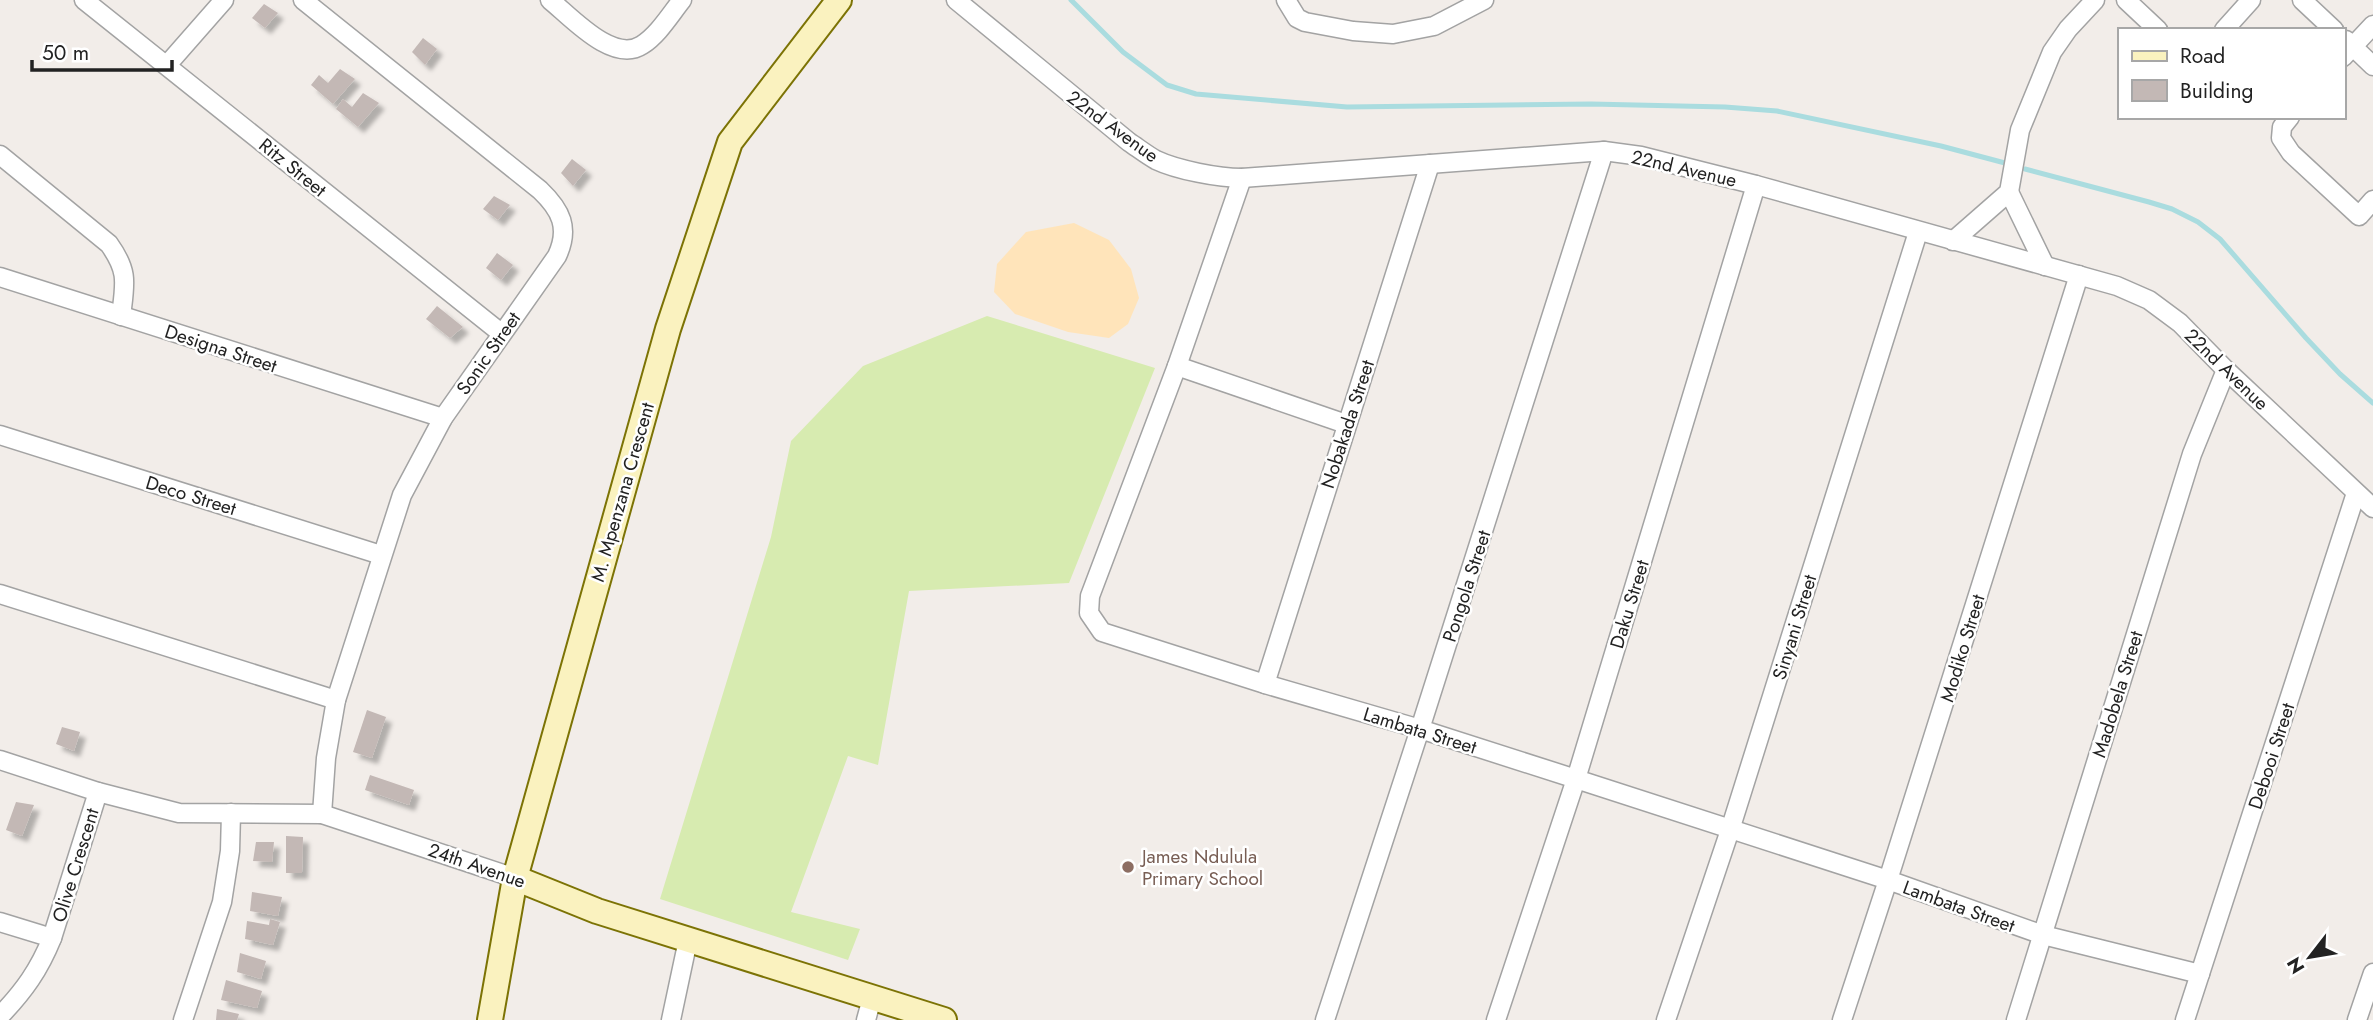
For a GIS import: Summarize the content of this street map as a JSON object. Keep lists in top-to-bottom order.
{
  "streets": {
    "main road": ["M. Mpenzana Crescent", "24th Avenue"],
    "street": [
      "22nd Avenue",
      "Ritz Street",
      "Designa Street",
      "Sonic Street",
      "Nobakada Street",
      "Deco Street",
      "Pongola Street",
      "Daku Street",
      "Sinyani Street",
      "Modiko Street",
      "Madobela Street",
      "Lambata Street",
      "Debooi Street",
      "Olive Crescent"
    ]
  },
  "crossings": [
    ["22nd Avenue", "Nobakada Street"],
    ["22nd Avenue", "Pongola Street"],
    ["22nd Avenue", "Daku Street"],
    ["22nd Avenue", "Sinyani Street"],
    ["22nd Avenue", "Modiko Street"],
    ["22nd Avenue", "Madobela Street"],
    ["22nd Avenue", "Lambata Street"],
    ["22nd Avenue", "Debooi Street"],
    ["Ritz Street", "Sonic Street"],
    ["Designa Street", "Sonic Street"],
    ["Sonic Street", "Deco Street"],
    ["Sonic Street", "24th Avenue"],
    ["Nobakada Street", "Lambata Street"],
    ["M. Mpenzana Crescent", "24th Avenue"],
    ["Pongola Street", "Lambata Street"],
    ["Daku Street", "Lambata Street"],
    ["Sinyani Street", "Lambata Street"],
    ["Modiko Street", "Lambata Street"],
    ["Madobela Street", "Lambata Street"],
    ["Lambata Street", "Debooi Street"],
    ["Olive Crescent", "24th Avenue"]
  ],
  "places": ["James Ndulula Primary School"],
  "legend": ["Road", "Building"],
  "scale_bar": "50 m",
  "north": "bottom left"
}
